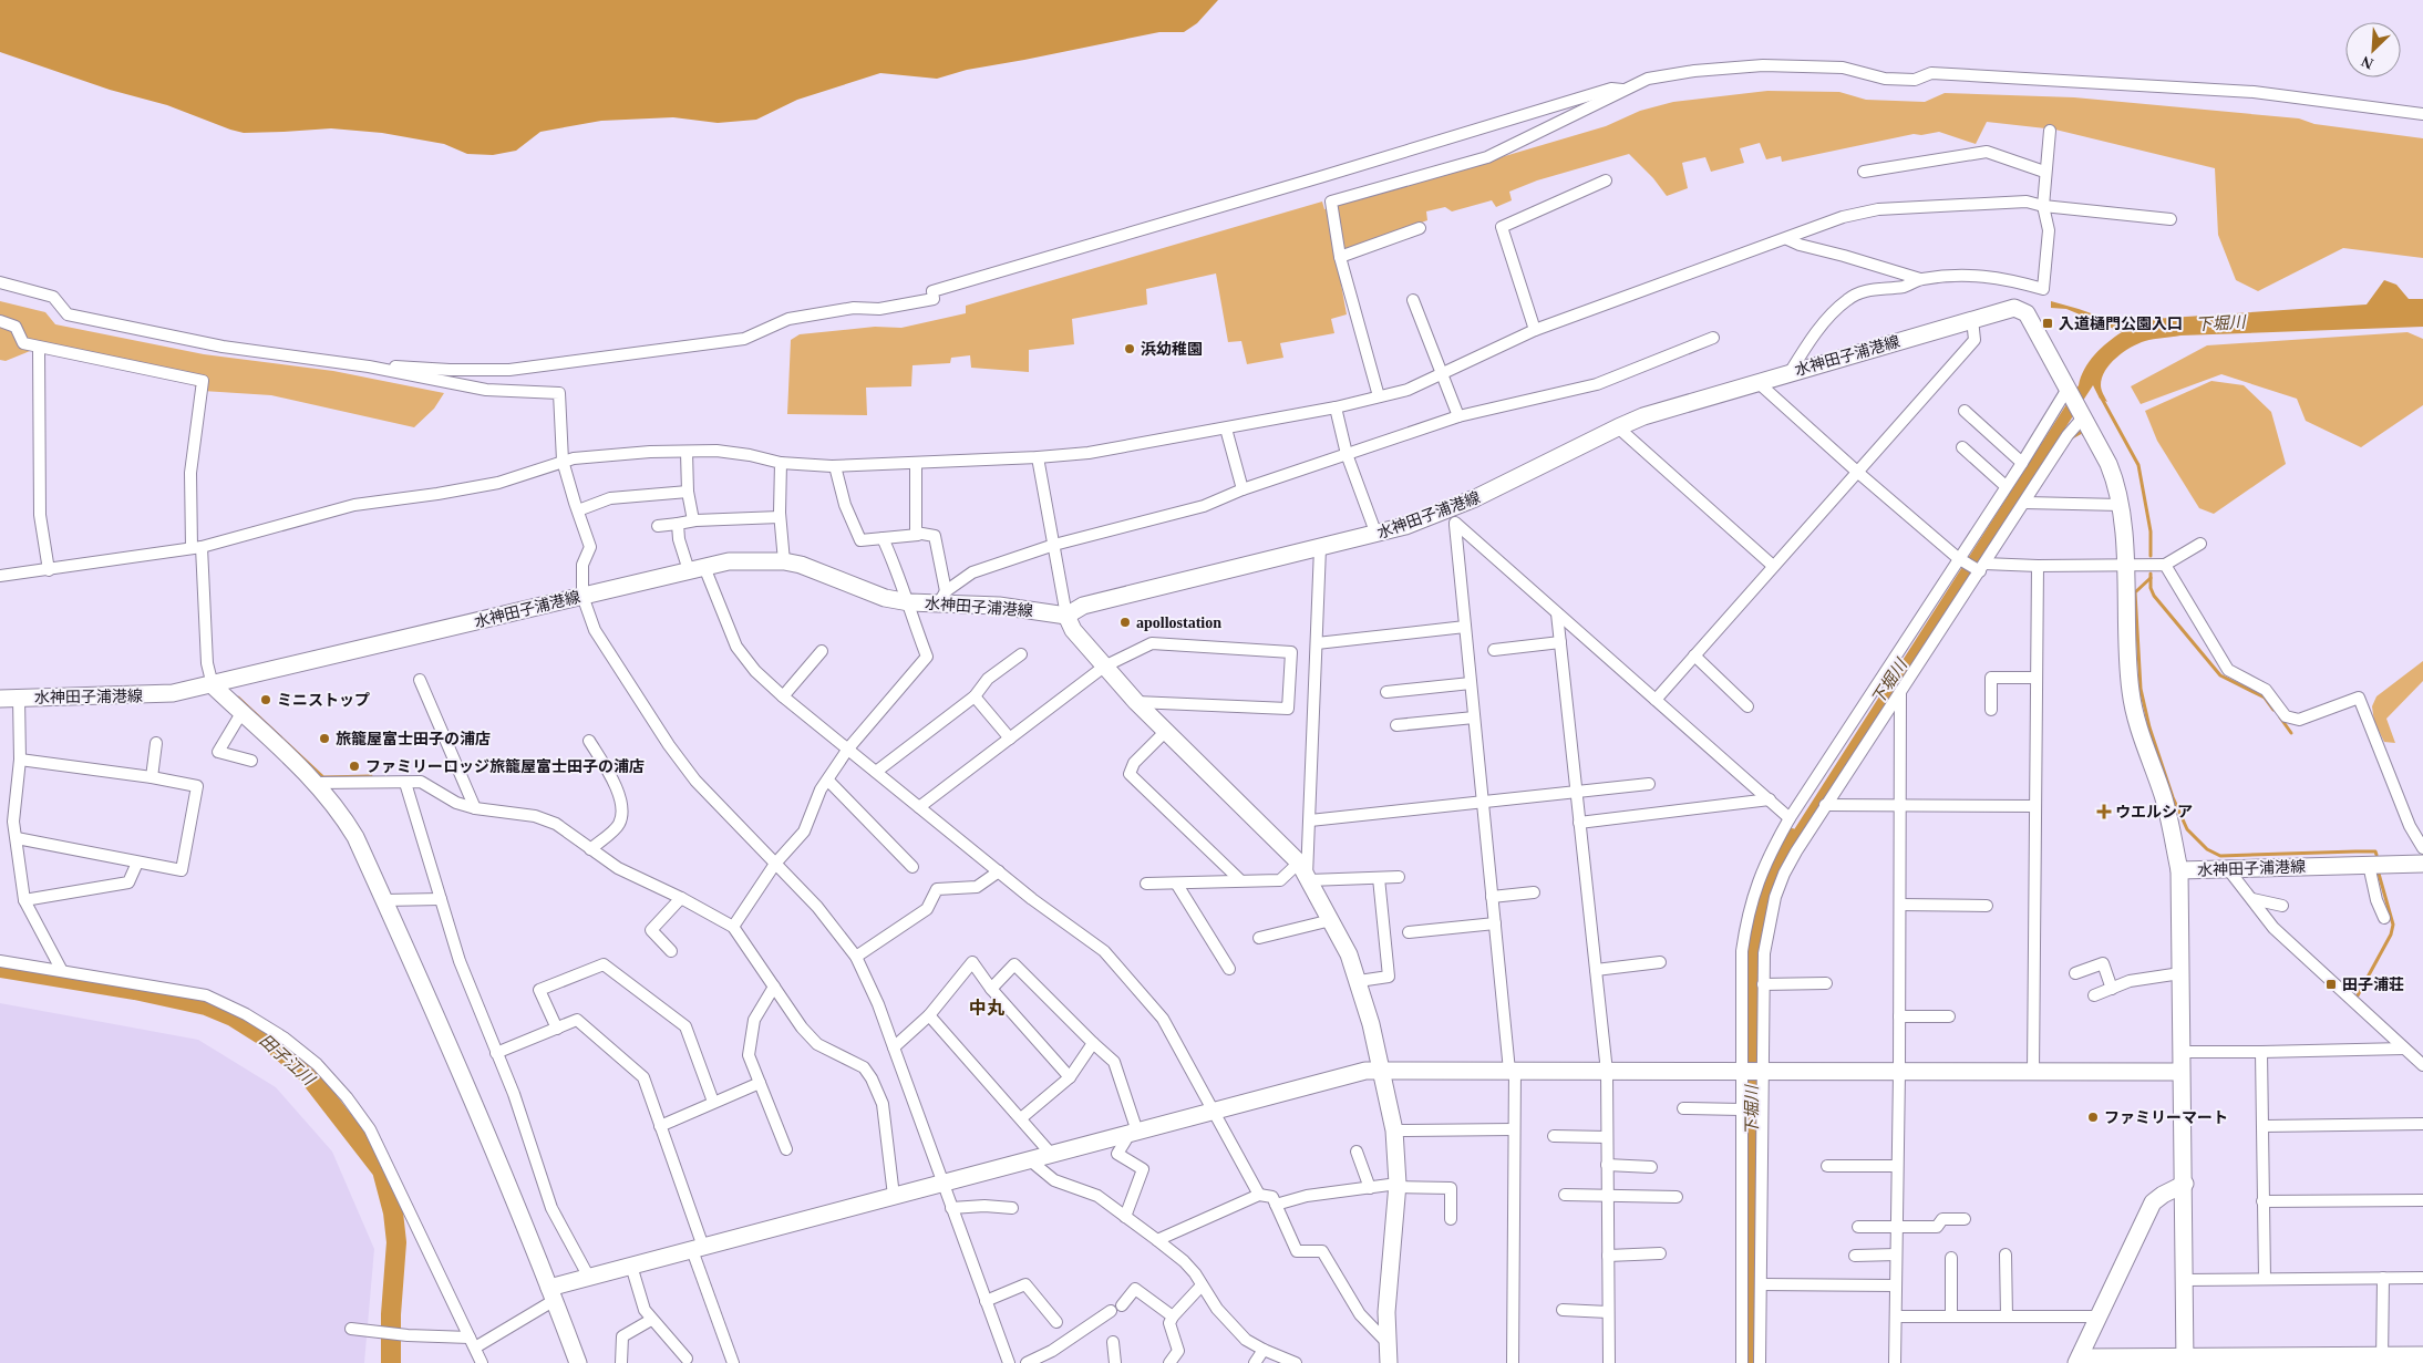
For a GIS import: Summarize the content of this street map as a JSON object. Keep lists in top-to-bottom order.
{
  "streets": {
    "street": ["水神田子浦港線"]
  },
  "districts": ["中丸"],
  "water": ["下堀川", "田子江川"],
  "places": {
    "transit": ["入道樋門公園入口", "田子浦荘"],
    "other": [
      "浜幼稚園",
      "apollostation",
      "ミニストップ",
      "旅籠屋富士田子の浦店",
      "ファミリーロッジ旅籠屋富士田子の浦店",
      "ファミリーマート"
    ],
    "health": ["ウエルシア"]
  },
  "north": "bottom left"
}
